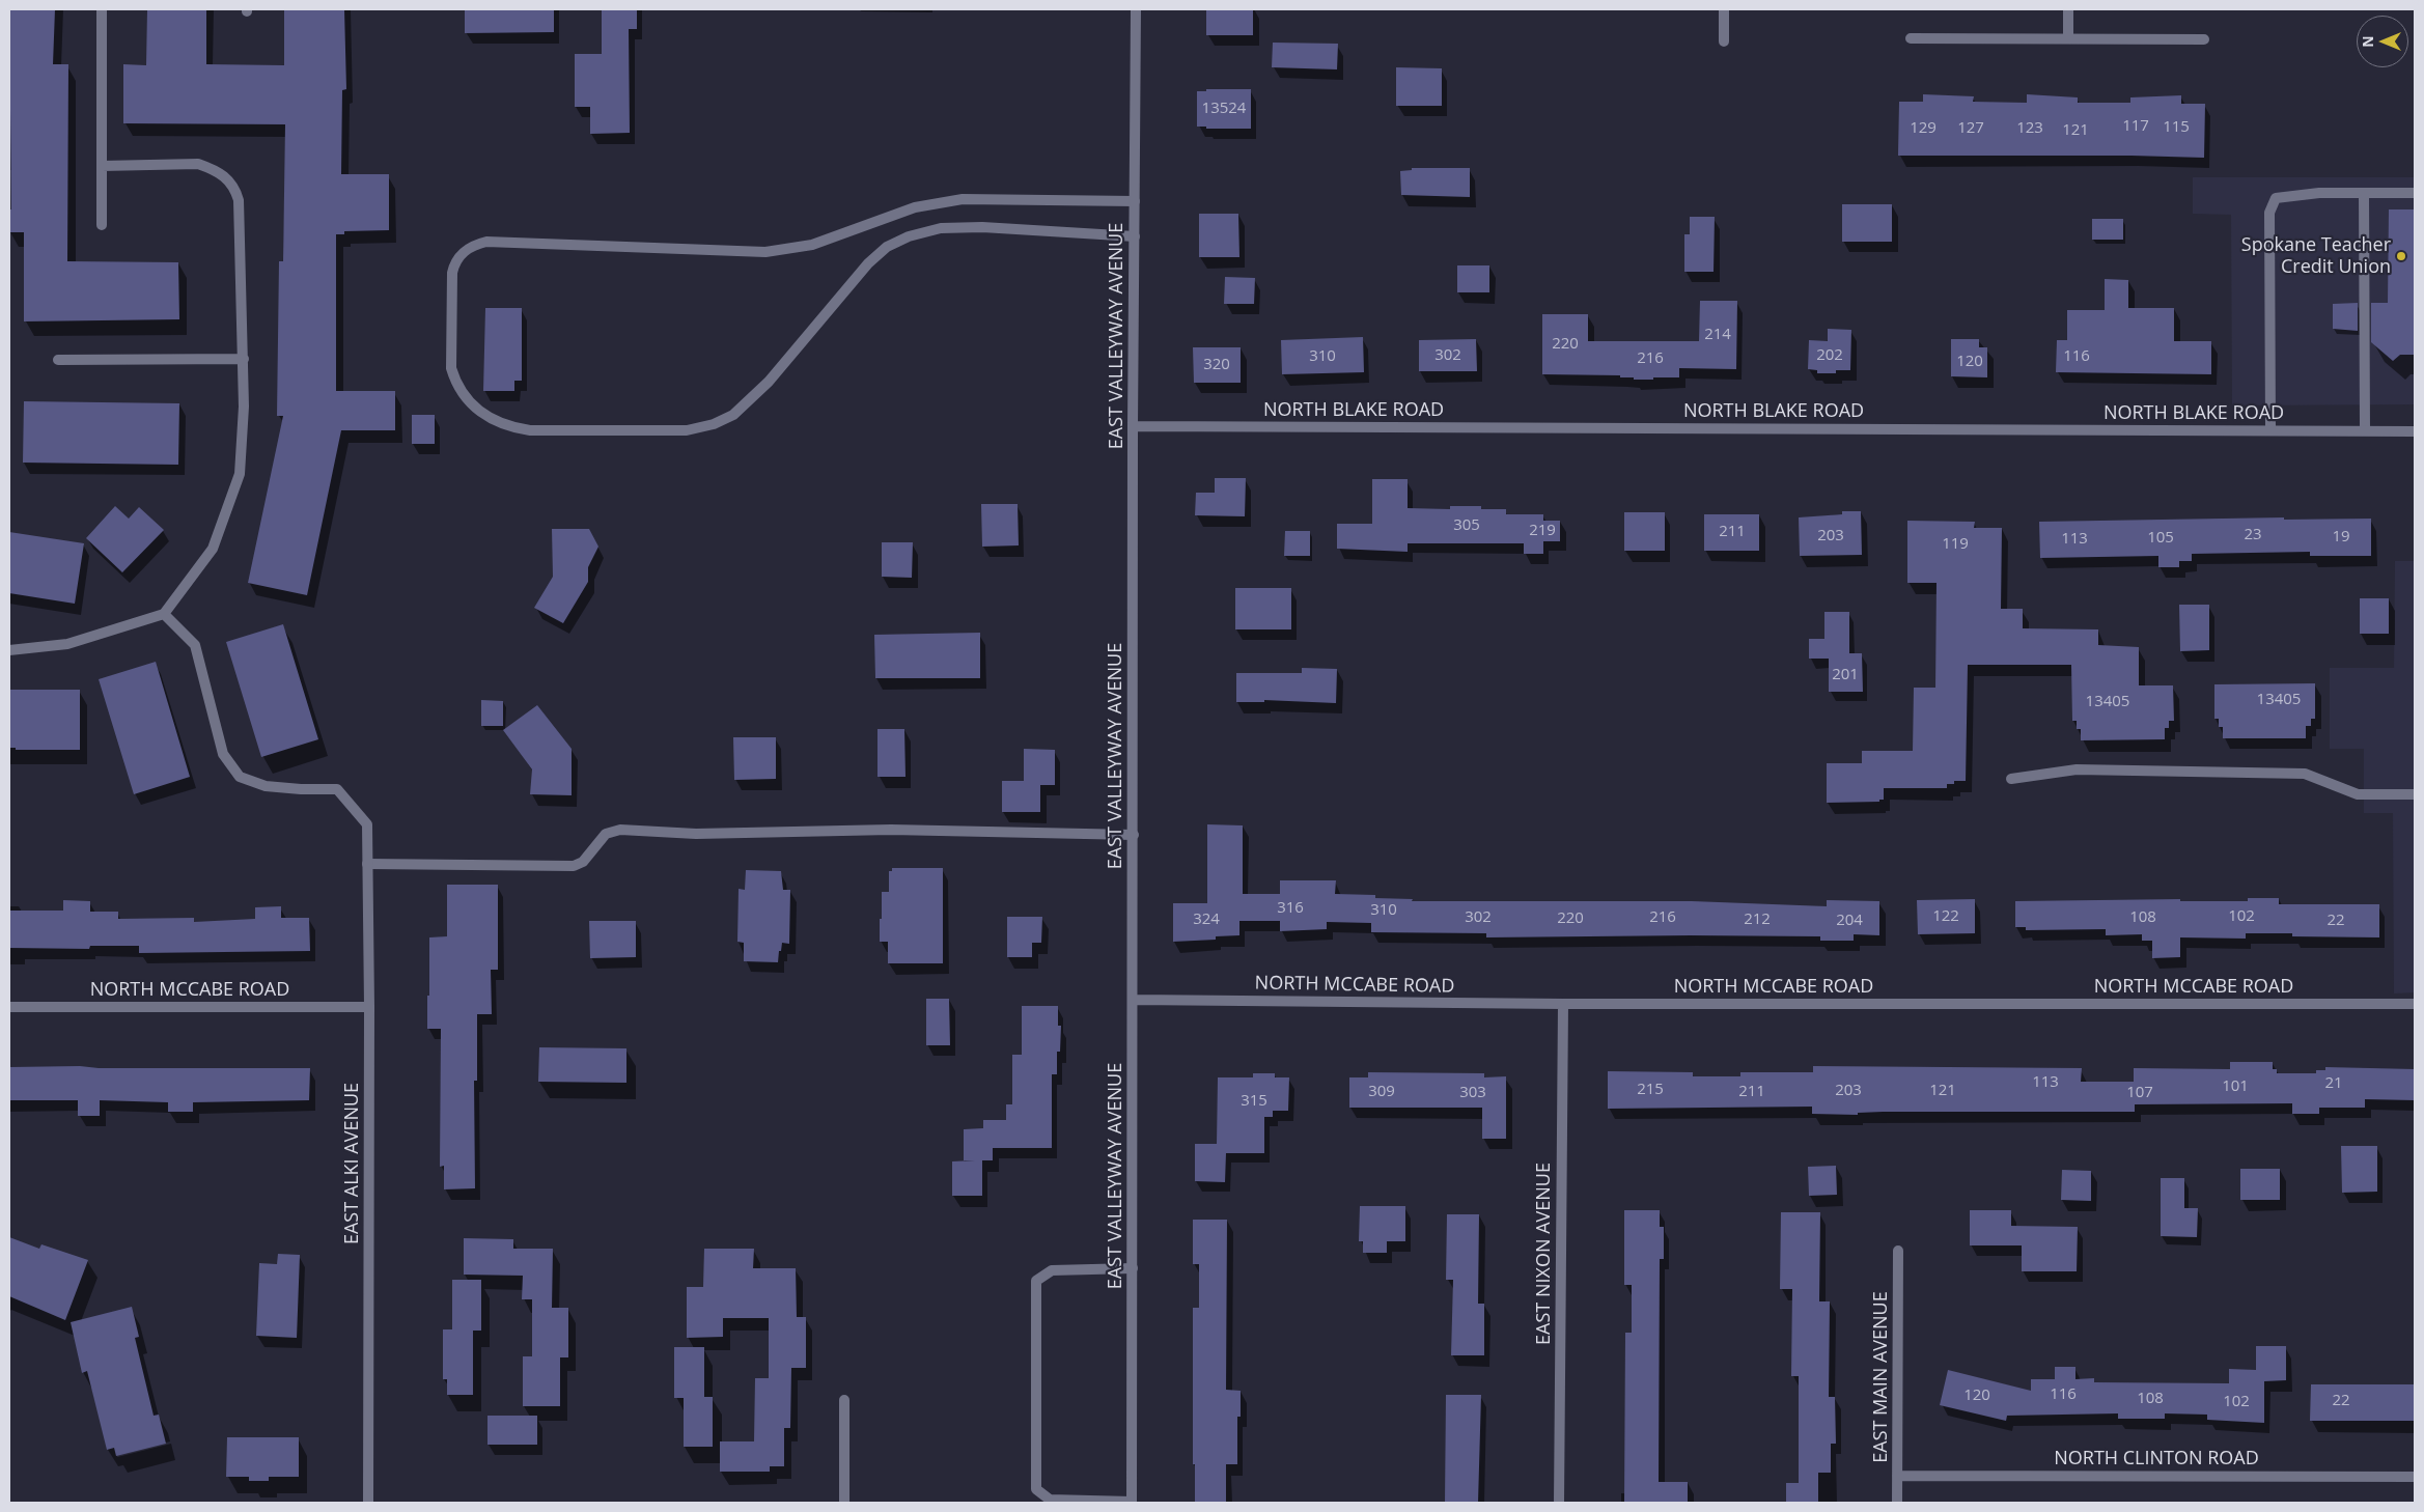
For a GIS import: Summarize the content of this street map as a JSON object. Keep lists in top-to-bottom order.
{
  "streets": {
    "street": [
      "EAST VALLEYWAY AVENUE",
      "NORTH BLAKE ROAD",
      "NORTH MCCABE ROAD",
      "EAST ALKI AVENUE",
      "EAST NIXON AVENUE",
      "EAST MAIN AVENUE",
      "NORTH CLINTON ROAD"
    ]
  },
  "crossings": [
    ["EAST VALLEYWAY AVENUE", "NORTH BLAKE ROAD"],
    ["EAST VALLEYWAY AVENUE", "NORTH MCCABE ROAD"],
    ["NORTH MCCABE ROAD", "EAST ALKI AVENUE"],
    ["NORTH MCCABE ROAD", "EAST NIXON AVENUE"],
    ["EAST MAIN AVENUE", "NORTH CLINTON ROAD"]
  ],
  "places": ["Spokane Teacher Credit Union"],
  "house_numbers": [
    "13524",
    "117",
    "115",
    "129",
    "127",
    "123",
    "121",
    "214",
    "220",
    "302",
    "202",
    "310",
    "116",
    "216",
    "120",
    "320",
    "305",
    "219",
    "211",
    "23",
    "203",
    "19",
    "105",
    "113",
    "119",
    "201",
    "13405",
    "13405",
    "316",
    "310",
    "122",
    "102",
    "302",
    "216",
    "108",
    "220",
    "324",
    "212",
    "204",
    "22",
    "113",
    "21",
    "101",
    "215",
    "203",
    "121",
    "309",
    "211",
    "303",
    "107",
    "315",
    "116",
    "120",
    "108",
    "22",
    "102"
  ],
  "north": "left"
}
